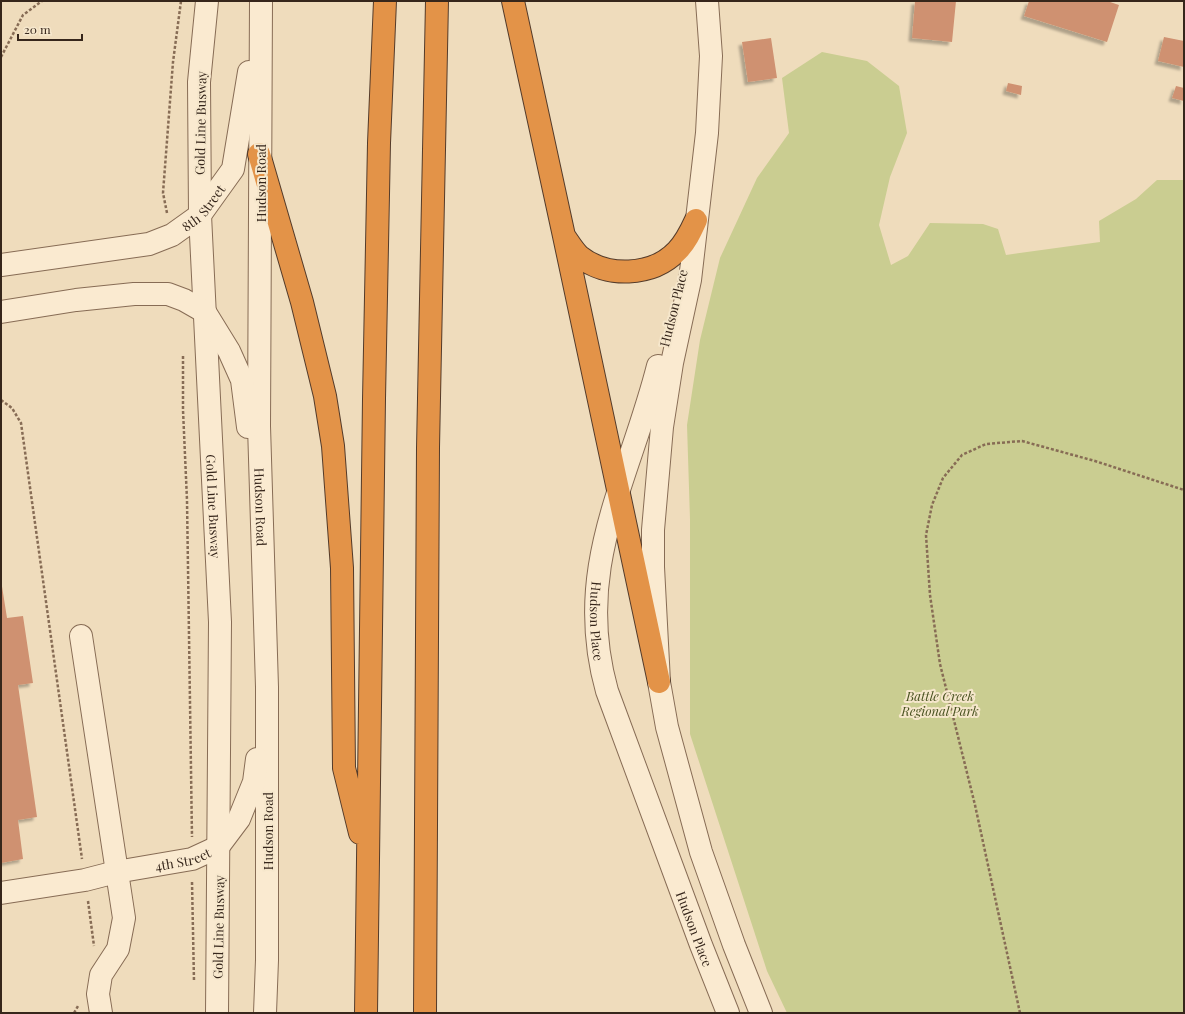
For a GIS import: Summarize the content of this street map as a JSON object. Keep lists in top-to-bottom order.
{
  "streets": {
    "street": [
      "Gold Line Busway",
      "Hudson Road",
      "8th Street",
      "Hudson Place",
      "4th Street"
    ]
  },
  "crossings": [
    ["Gold Line Busway", "8th Street"],
    ["Gold Line Busway", "4th Street"],
    ["Hudson Road", "8th Street"],
    ["Hudson Road", "4th Street"]
  ],
  "parks": ["Battle Creek Regional Park"],
  "scale_bar": "20 m"
}
